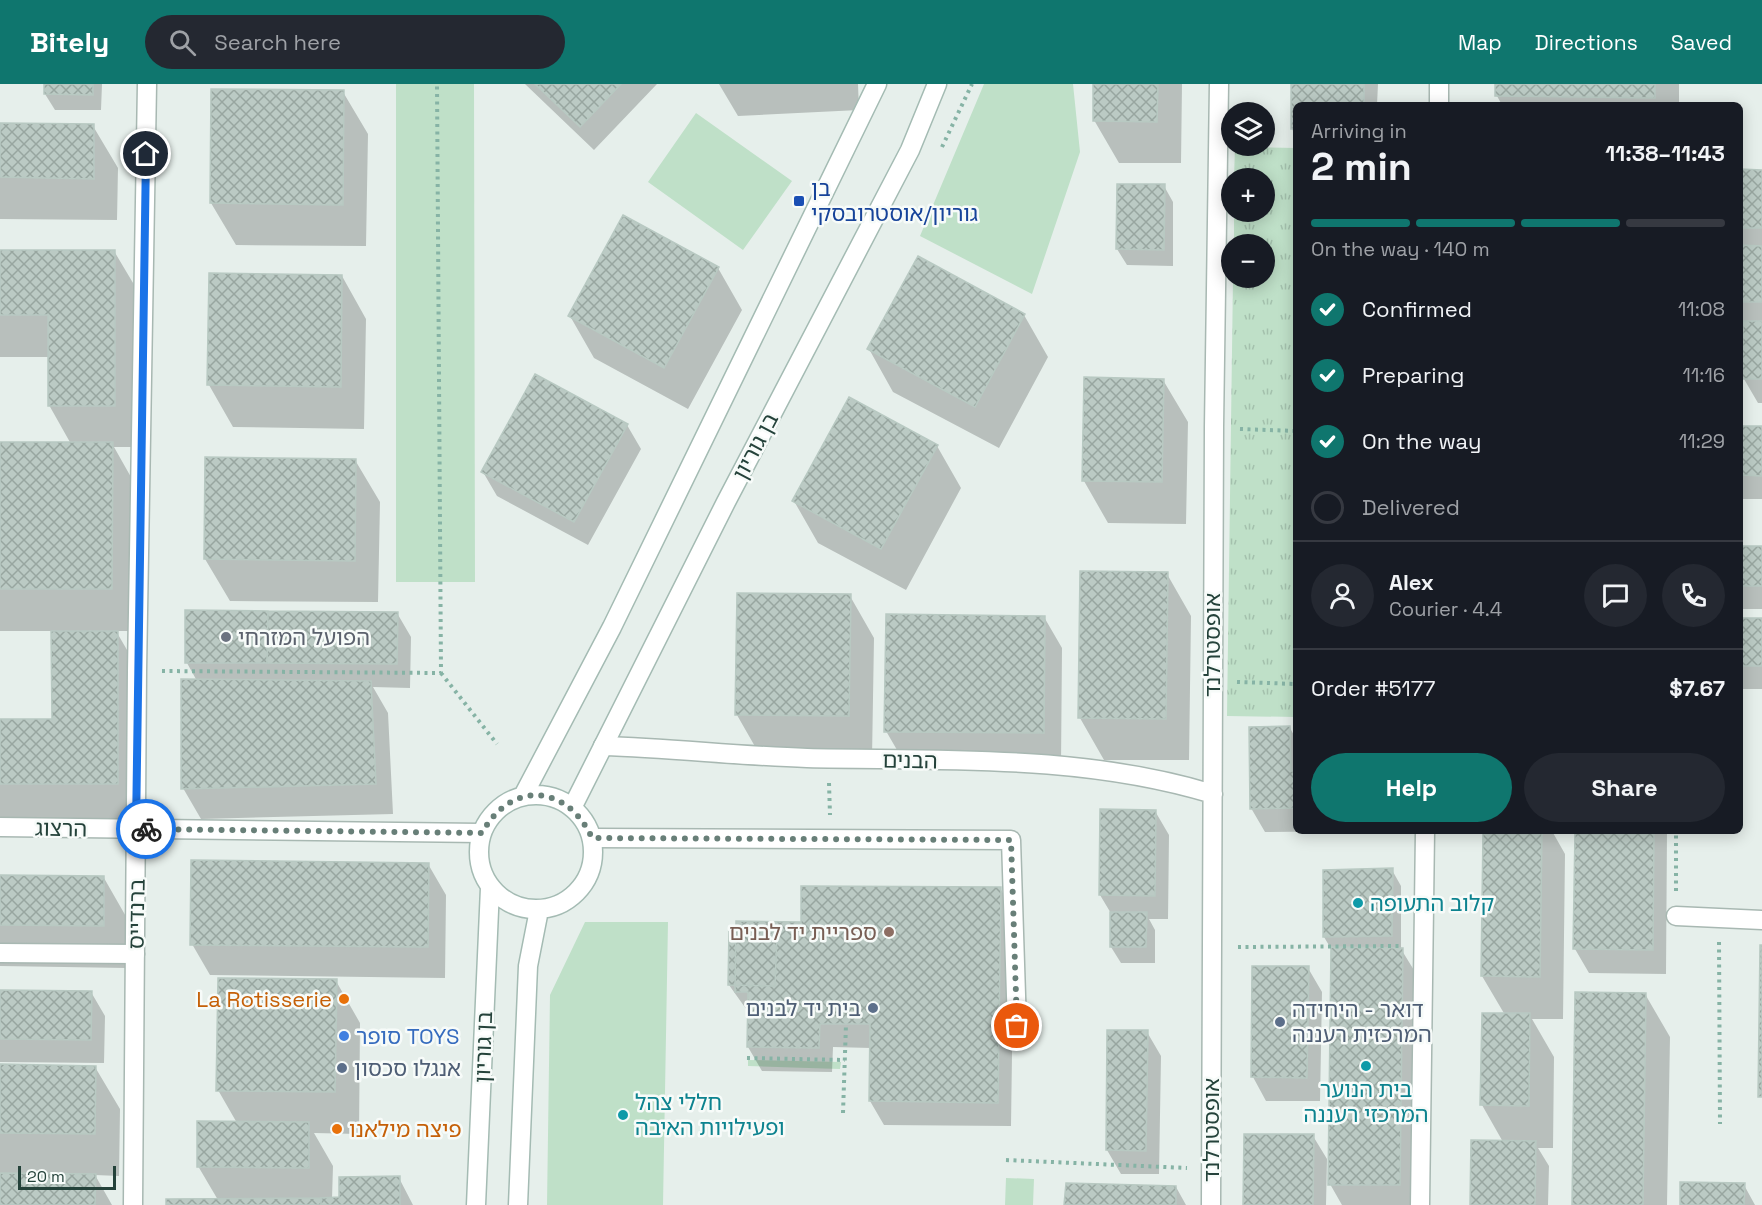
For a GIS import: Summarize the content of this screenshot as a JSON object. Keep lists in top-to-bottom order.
{
  "streets": {
    "street": [
      "בן גוריון",
      "אופסטרלנד",
      "הבנים",
      "הרצוג",
      "ברנדייס"
    ]
  },
  "crossings": [
    ["בן גוריון", "הבנים"],
    ["בן גוריון", "הרצוג"],
    ["אופסטרלנד", "הבנים"],
    ["הרצוג", "ברנדייס"]
  ],
  "places": {
    "transit": ["בן גוריון/אוסטרובסקי"],
    "other": [
      "הפועל המזרחי",
      "קלוב התעופה",
      "ספריית יד לבנים",
      "La Rotisserie",
      "בית יד לבנים",
      "דואר - היחידה המרכזית רעננה",
      "סופר TOYS",
      "בית הנוער המרכזי רעננה",
      "אנגלו סכסון",
      "חללי צהל ופעילויות האיבה",
      "פיצה מילאנו"
    ]
  },
  "scale_bar": "20 m",
  "page": {
    "header": "Bitely",
    "search": "Search here",
    "nav": ["Map", "Directions", "Saved"],
    "map_buttons": ["+", "−"],
    "heading": ["2 min", "Arriving in", "11:38–11:43"],
    "panel": [
      "Alex",
      "Courier · 4.4",
      "Order #5177",
      "$7.67"
    ],
    "bar": "On the way · 140 m",
    "list": [
      ["Confirmed", "11:08"],
      ["Preparing", "11:16"],
      ["On the way", "11:29"],
      "Delivered"
    ],
    "buttons": ["Help", "Share"],
    "scale": "20 m"
  }
}
